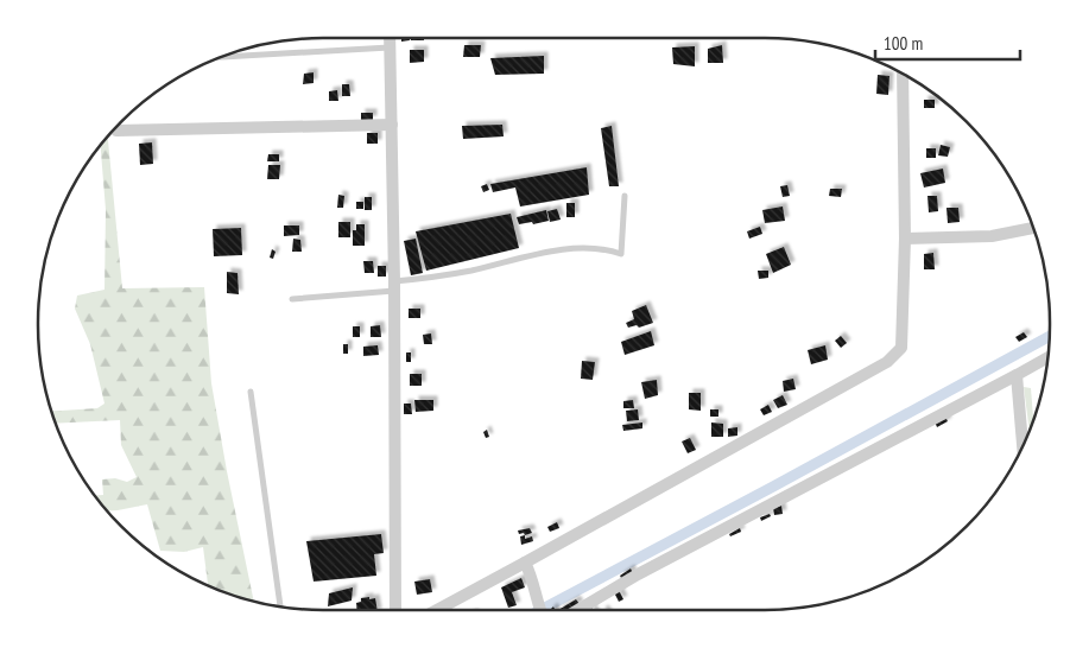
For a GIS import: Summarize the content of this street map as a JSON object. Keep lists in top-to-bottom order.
{
  "scale_bar": "100 m"
}
